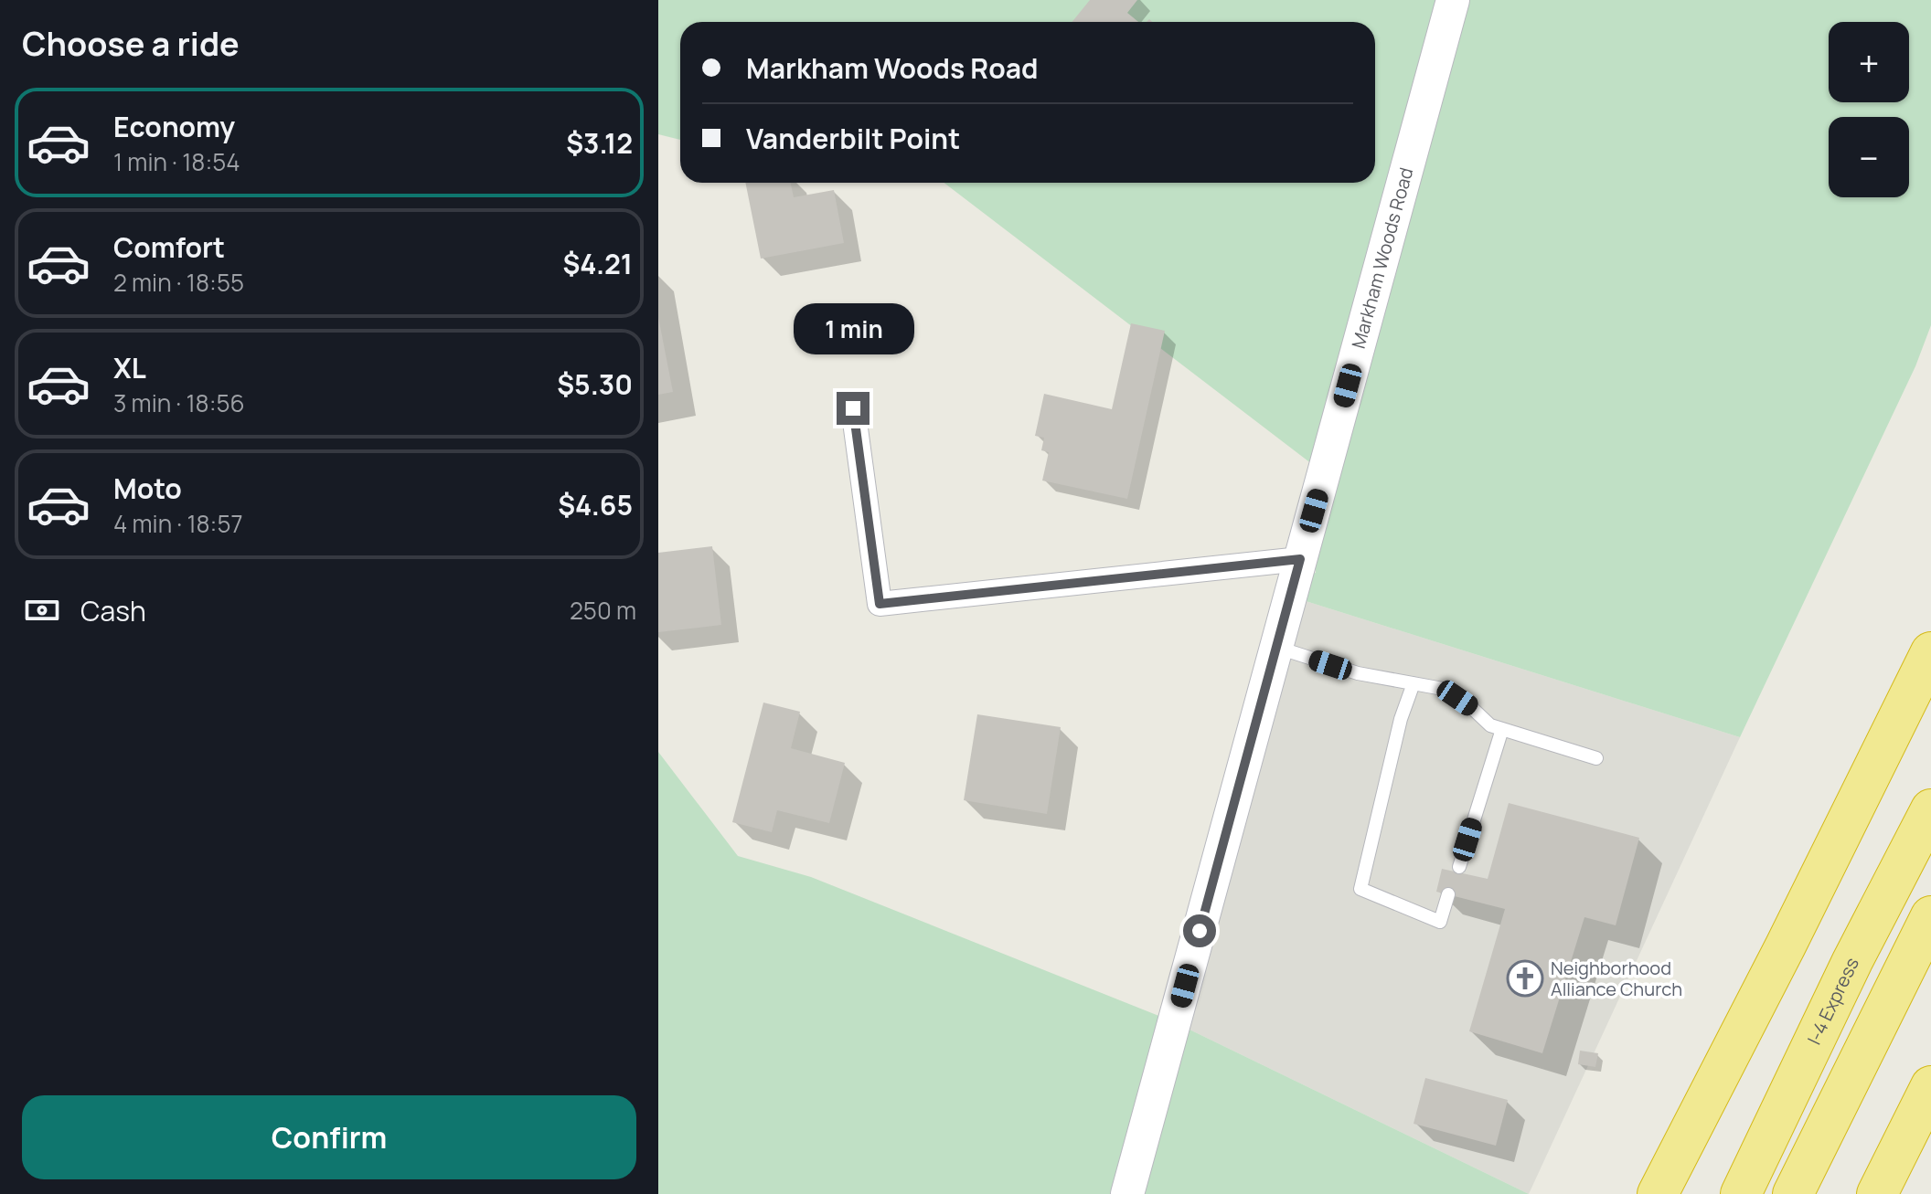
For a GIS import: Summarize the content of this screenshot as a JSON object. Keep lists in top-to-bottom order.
{
  "streets": {
    "highway": ["I-4 Express"],
    "main road": ["Markham Woods Road"]
  },
  "places": {
    "church": ["Neighborhood Alliance Church"]
  },
  "page": {
    "heading": "Choose a ride",
    "map_buttons": ["+", "−"],
    "banner": ["Markham Woods Road", "Vanderbilt Point"],
    "list": [
      {
        "name": "Economy",
        "note": "1 min · 18:54",
        "value": "$3.12"
      },
      {
        "name": "Comfort",
        "note": "2 min · 18:55",
        "value": "$4.21"
      },
      {
        "name": "XL",
        "note": "3 min · 18:56",
        "value": "$5.30"
      },
      {
        "name": "Moto",
        "note": "4 min · 18:57",
        "value": "$4.65"
      }
    ],
    "bubble": "1 min",
    "pay": ["Cash", "250 m"],
    "buttons": "Confirm"
  }
}
